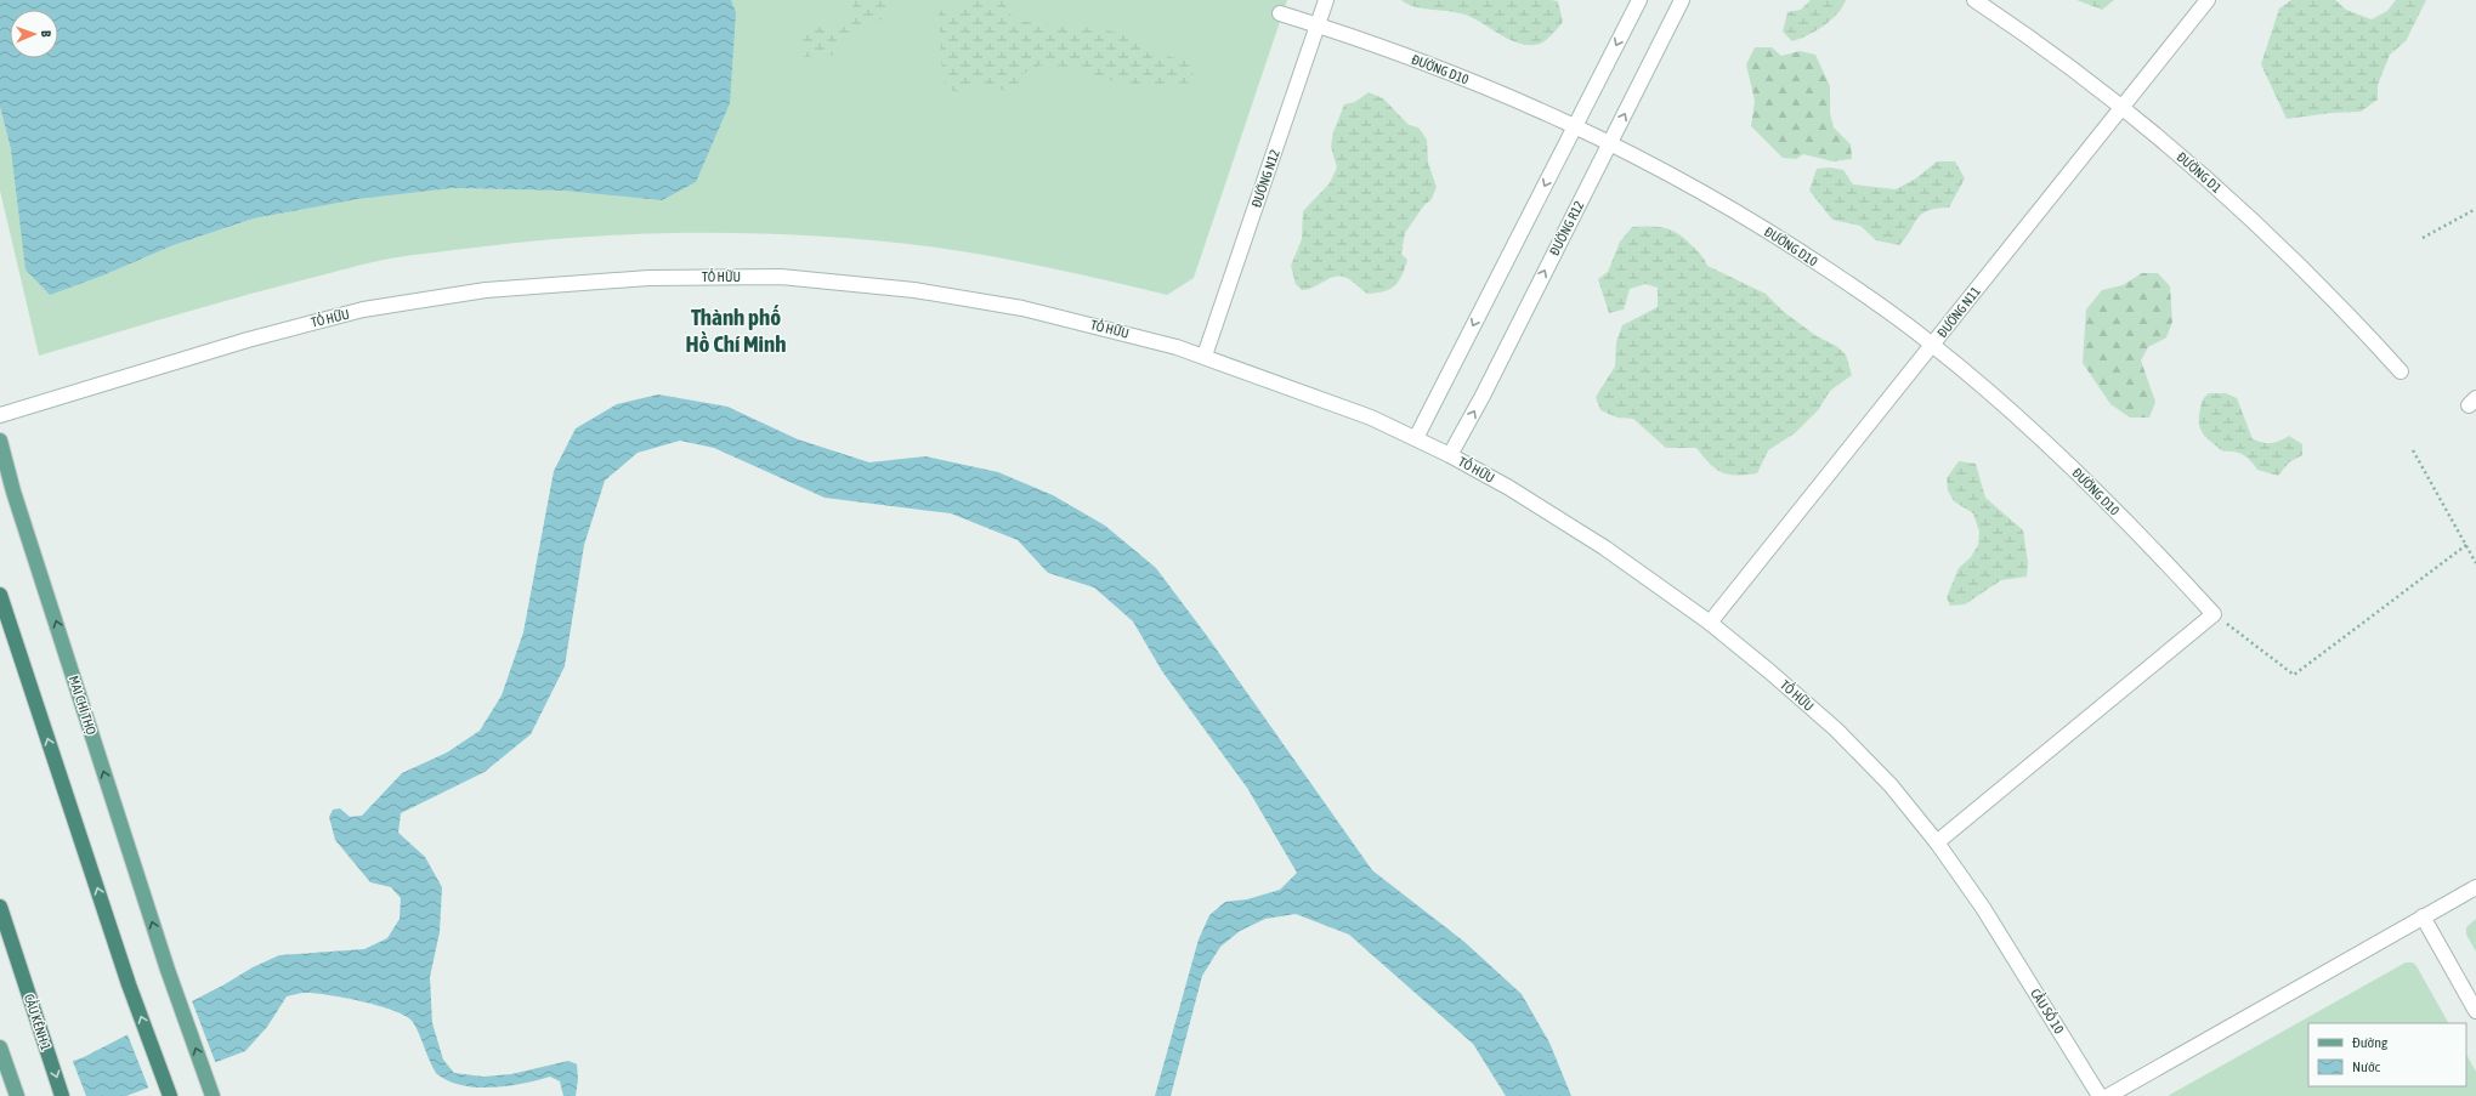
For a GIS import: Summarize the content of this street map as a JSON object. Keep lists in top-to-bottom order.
{
  "streets": {
    "highway": ["CẦU KÊNH 1"],
    "main road": ["MAI CHÍ THỌ"],
    "street": [
      "ĐƯỜNG D10",
      "ĐƯỜNG D1",
      "ĐƯỜNG N12",
      "ĐƯỜNG R12",
      "TỐ HỮU",
      "ĐƯỜNG N11",
      "CẦU SỐ 10"
    ]
  },
  "crossings": [
    ["ĐƯỜNG D10", "ĐƯỜNG N12"],
    ["ĐƯỜNG D10", "ĐƯỜNG R12"],
    ["ĐƯỜNG D10", "ĐƯỜNG N11"],
    ["ĐƯỜNG D1", "ĐƯỜNG N11"],
    ["ĐƯỜNG N12", "TỐ HỮU"],
    ["ĐƯỜNG R12", "TỐ HỮU"],
    ["TỐ HỮU", "ĐƯỜNG N11"],
    ["TỐ HỮU", "CẦU SỐ 10"]
  ],
  "one_way": ["MAI CHÍ THỌ"],
  "districts": ["Thành phố Hồ Chí Minh"],
  "legend": ["Đường", "Nước"],
  "north": "right"
}
